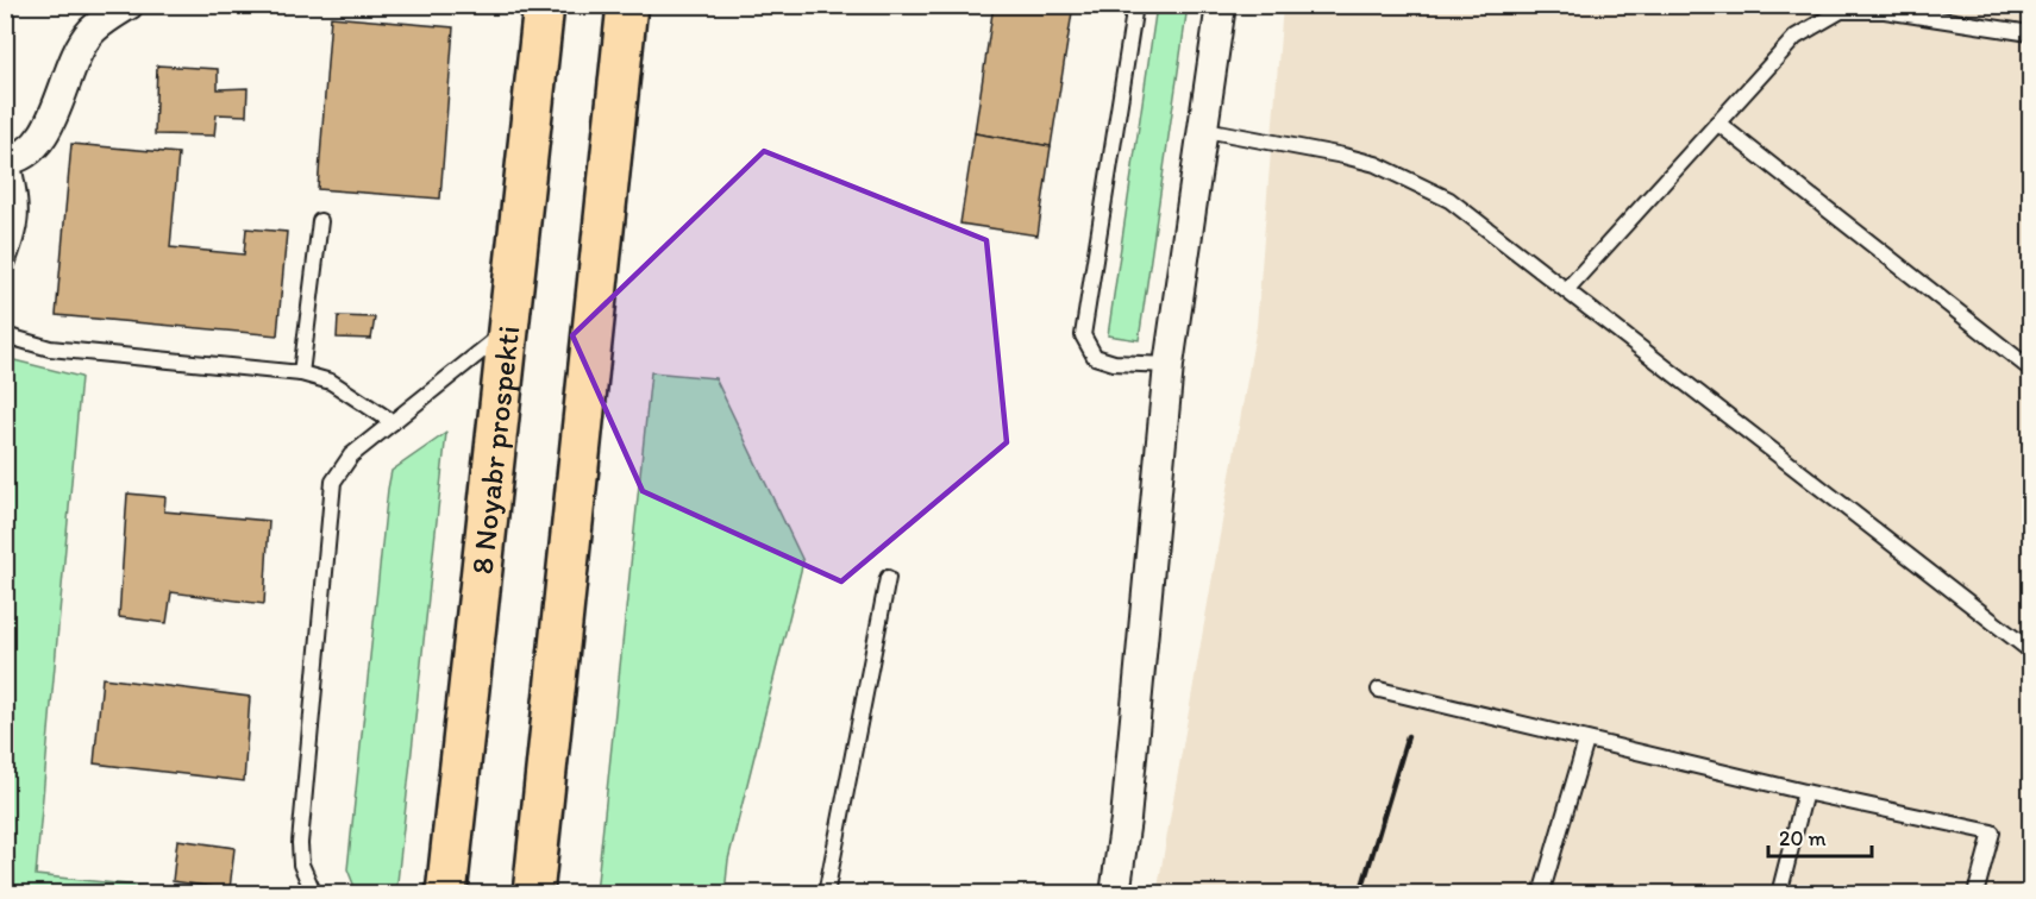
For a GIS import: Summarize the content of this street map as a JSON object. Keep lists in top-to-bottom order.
{
  "streets": {
    "highway": ["8 Noyabr prospekti"]
  },
  "scale_bar": "20 m"
}
